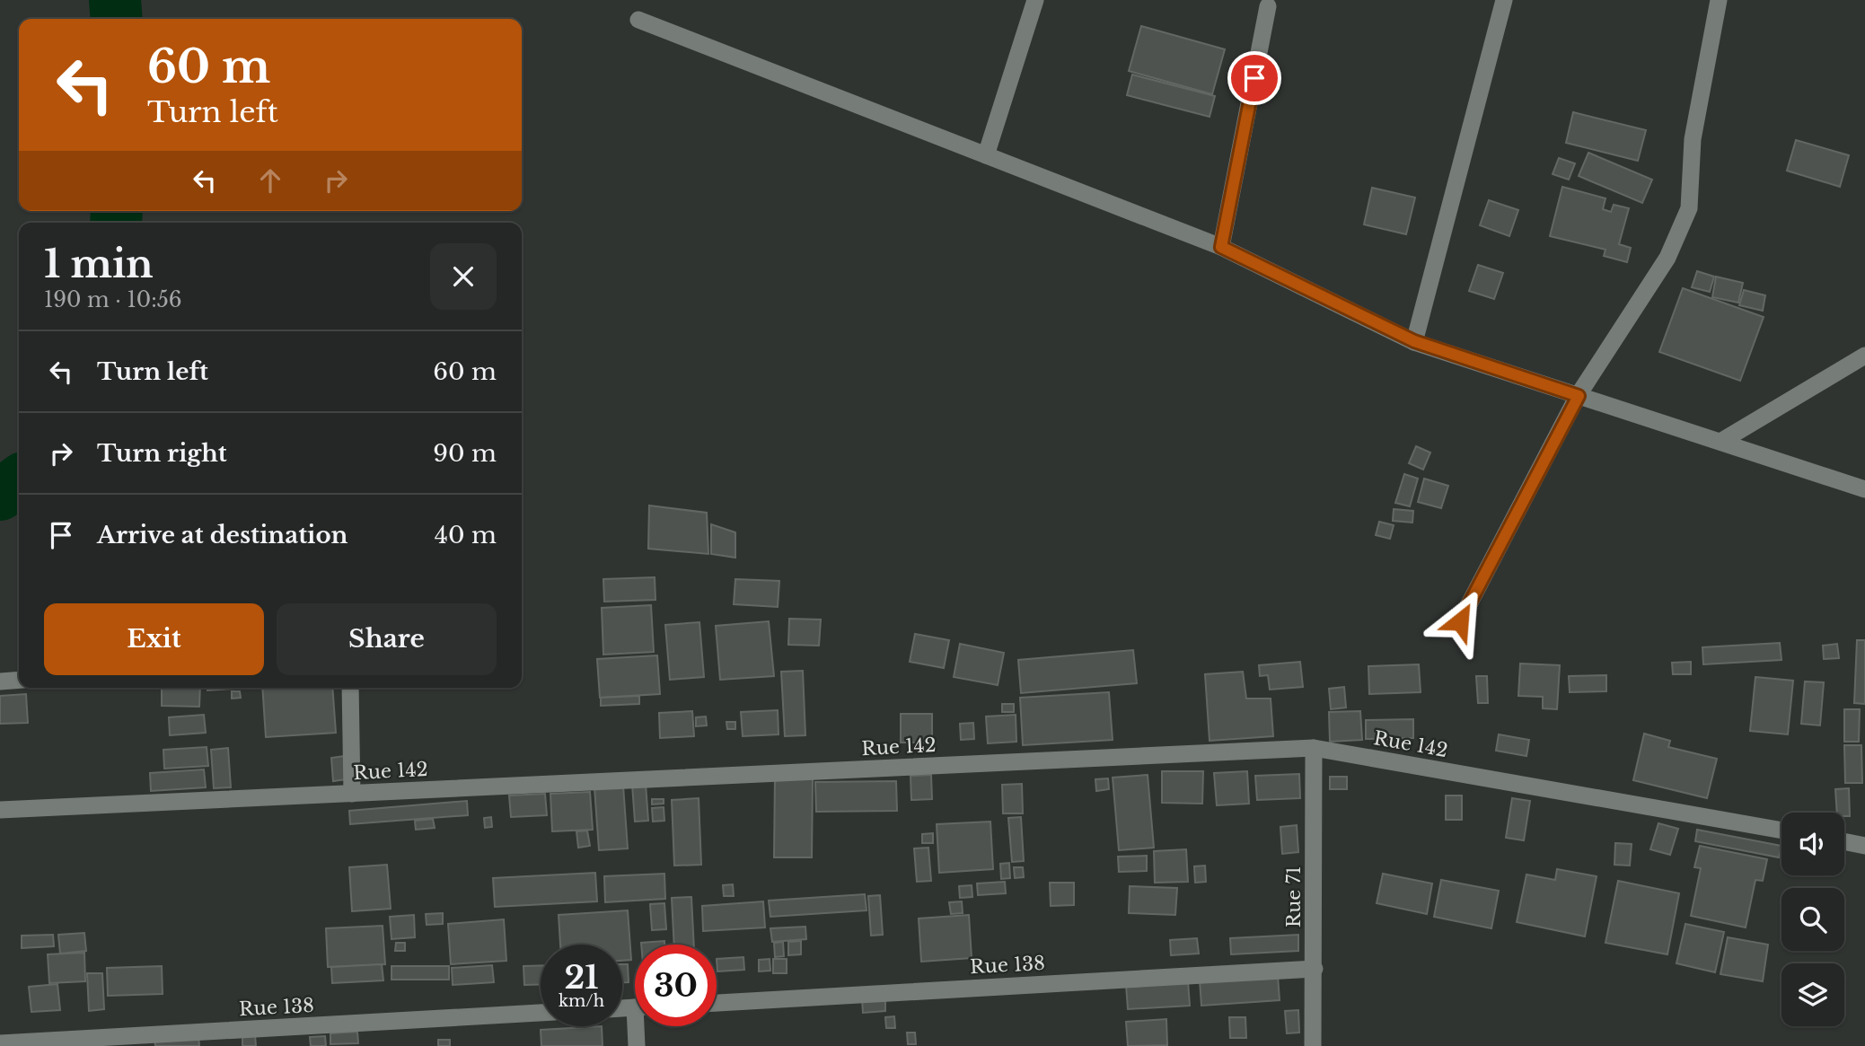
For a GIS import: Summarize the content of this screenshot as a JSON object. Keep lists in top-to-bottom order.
{
  "streets": {
    "street": ["Rue 142", "Rue 71", "Rue 138"]
  },
  "crossings": [
    ["Rue 142", "Rue 71"],
    ["Rue 71", "Rue 138"]
  ],
  "page": {
    "turn": ["60 m", "Turn left"],
    "heading": ["1 min", "190 m · 10:56"],
    "list": [
      {
        "name": "Turn left",
        "value": "60 m"
      },
      {
        "name": "Turn right",
        "value": "90 m"
      },
      {
        "name": "Arrive at destination",
        "value": "40 m"
      }
    ],
    "buttons": ["Exit", "Share"],
    "speed": "21 km/h",
    "limit": "30"
  }
}
